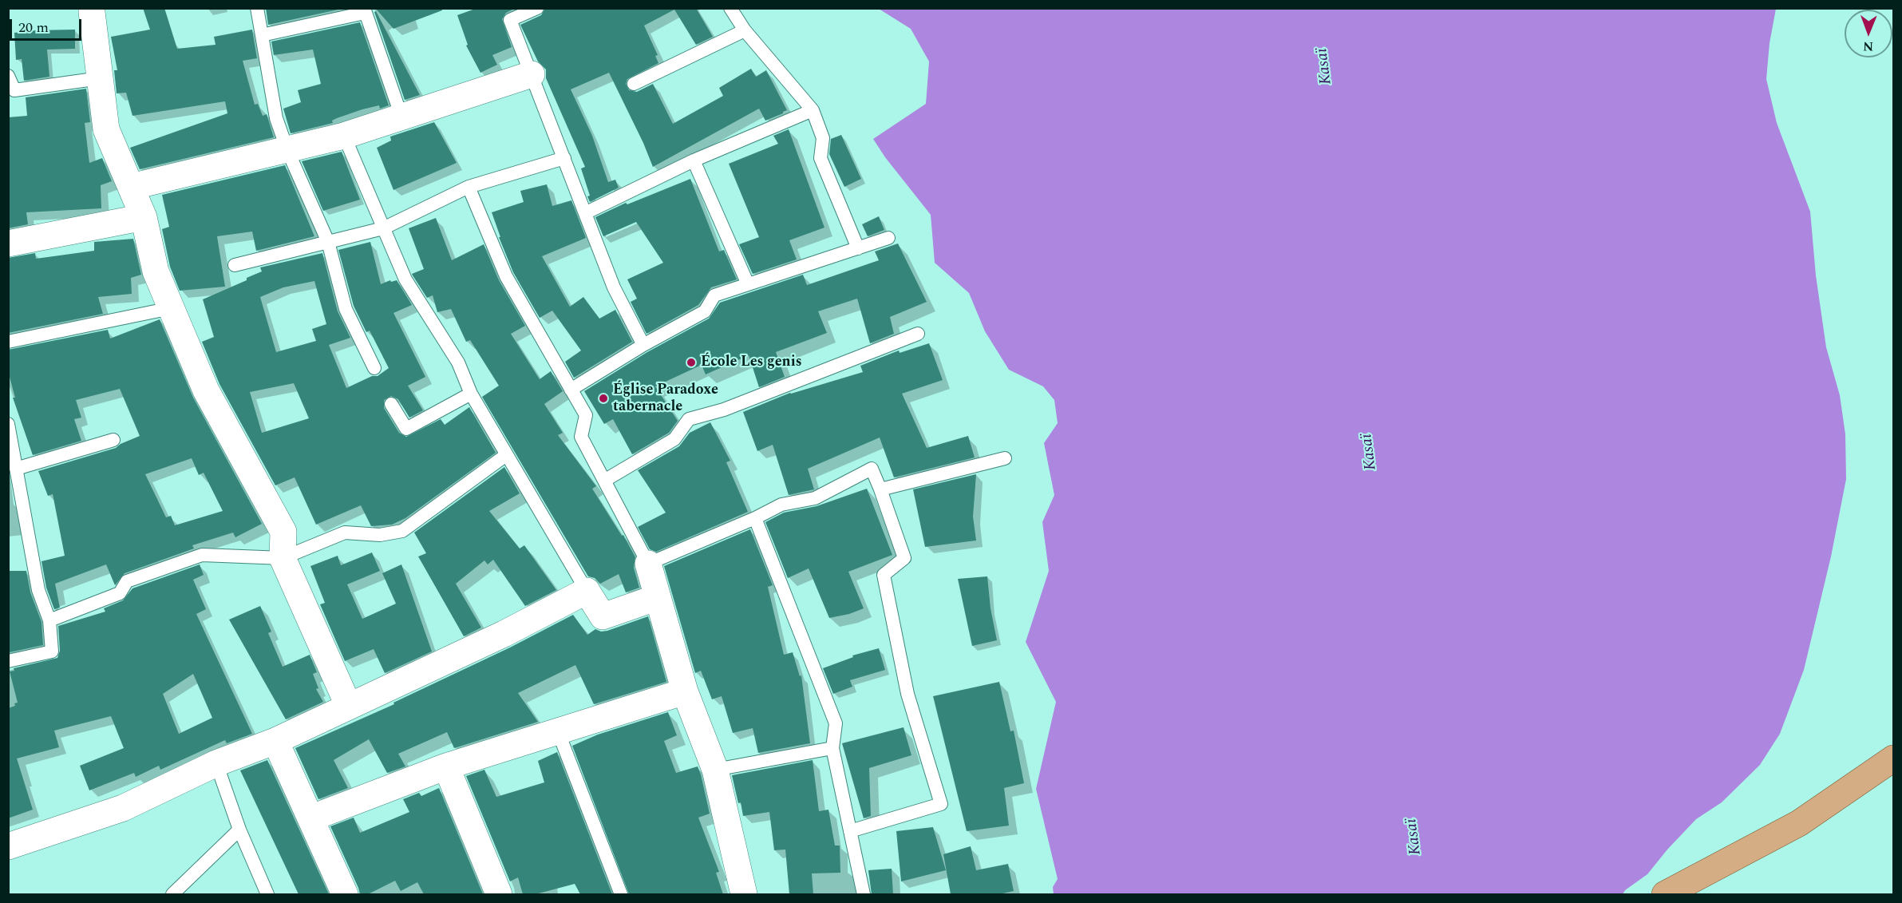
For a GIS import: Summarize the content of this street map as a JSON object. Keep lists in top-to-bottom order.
{
  "water": ["Kasaï"],
  "places": ["École Les genis", "Église Paradoxe tabernacle"],
  "scale_bar": "20 m",
  "north": "bottom"
}
